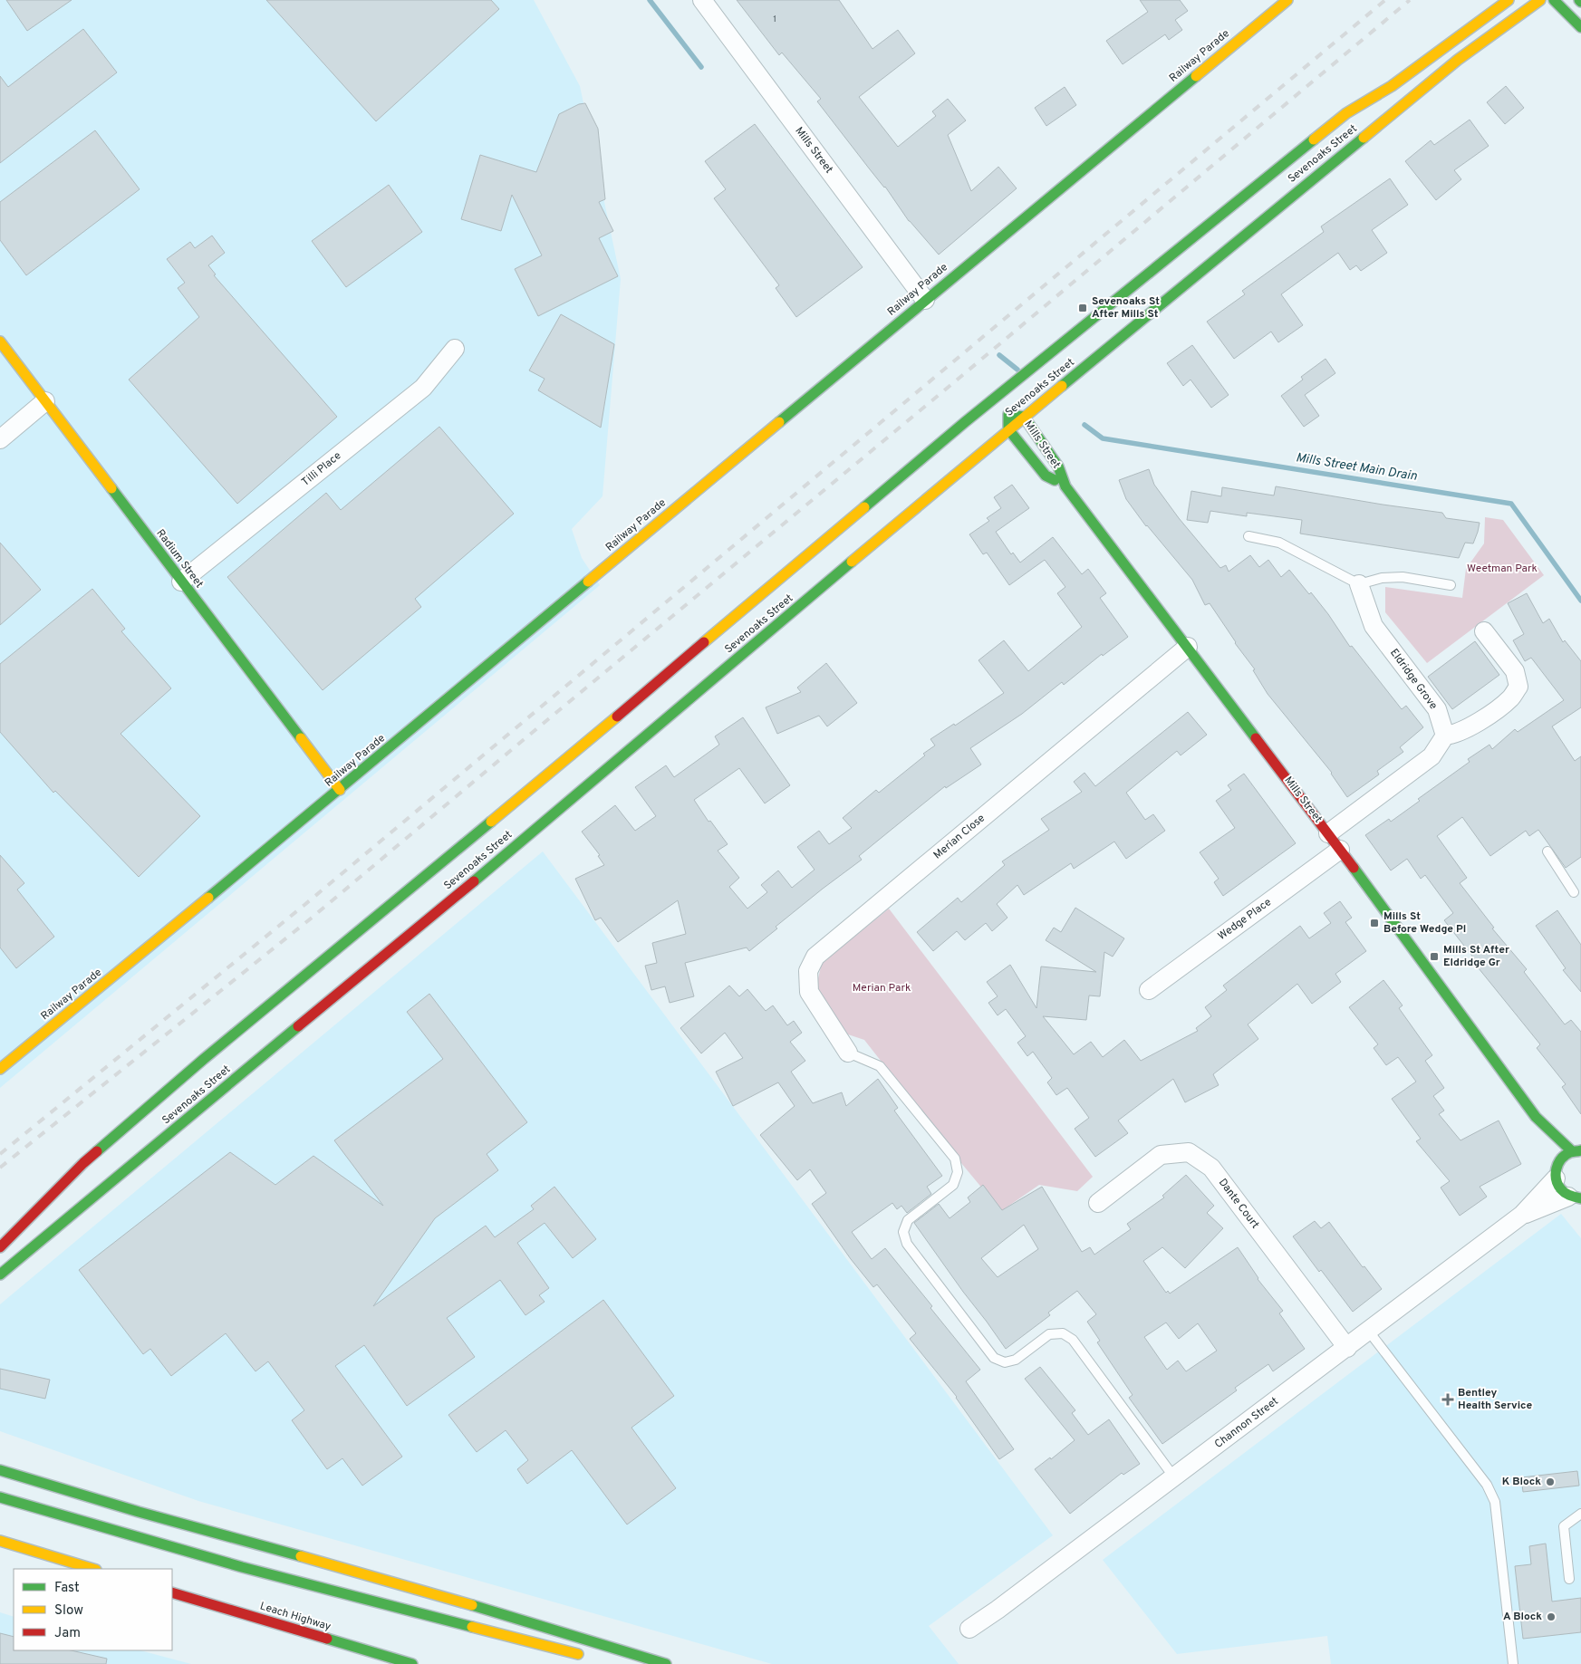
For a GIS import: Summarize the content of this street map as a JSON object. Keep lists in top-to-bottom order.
{
  "streets": {
    "main road": [
      "Railway Parade",
      "Mills Street",
      "Sevenoaks Street",
      "Radium Street",
      "Leach Highway"
    ],
    "street": [
      "Tilli Place",
      "Eldridge Grove",
      "Merian Close",
      "Wedge Place",
      "Dante Court",
      "Channon Street"
    ]
  },
  "crossings": [
    ["Railway Parade", "Mills Street"],
    ["Railway Parade", "Radium Street"],
    ["Mills Street", "Sevenoaks Street"],
    ["Mills Street", "Merian Close"],
    ["Mills Street", "Wedge Place"],
    ["Tilli Place", "Radium Street"],
    ["Dante Court", "Channon Street"]
  ],
  "water": ["Mills Street Main Drain"],
  "parks": ["Weetman Park", "Merian Park"],
  "places": {
    "transit": ["Sevenoaks St After Mills St", "Mills St Before Wedge Pl", "Mills St After Eldridge Gr"],
    "health": ["Bentley Health Service"],
    "other": ["K Block", "A Block"]
  },
  "house_numbers": ["1"],
  "legend": ["Fast", "Slow", "Jam"]
}
